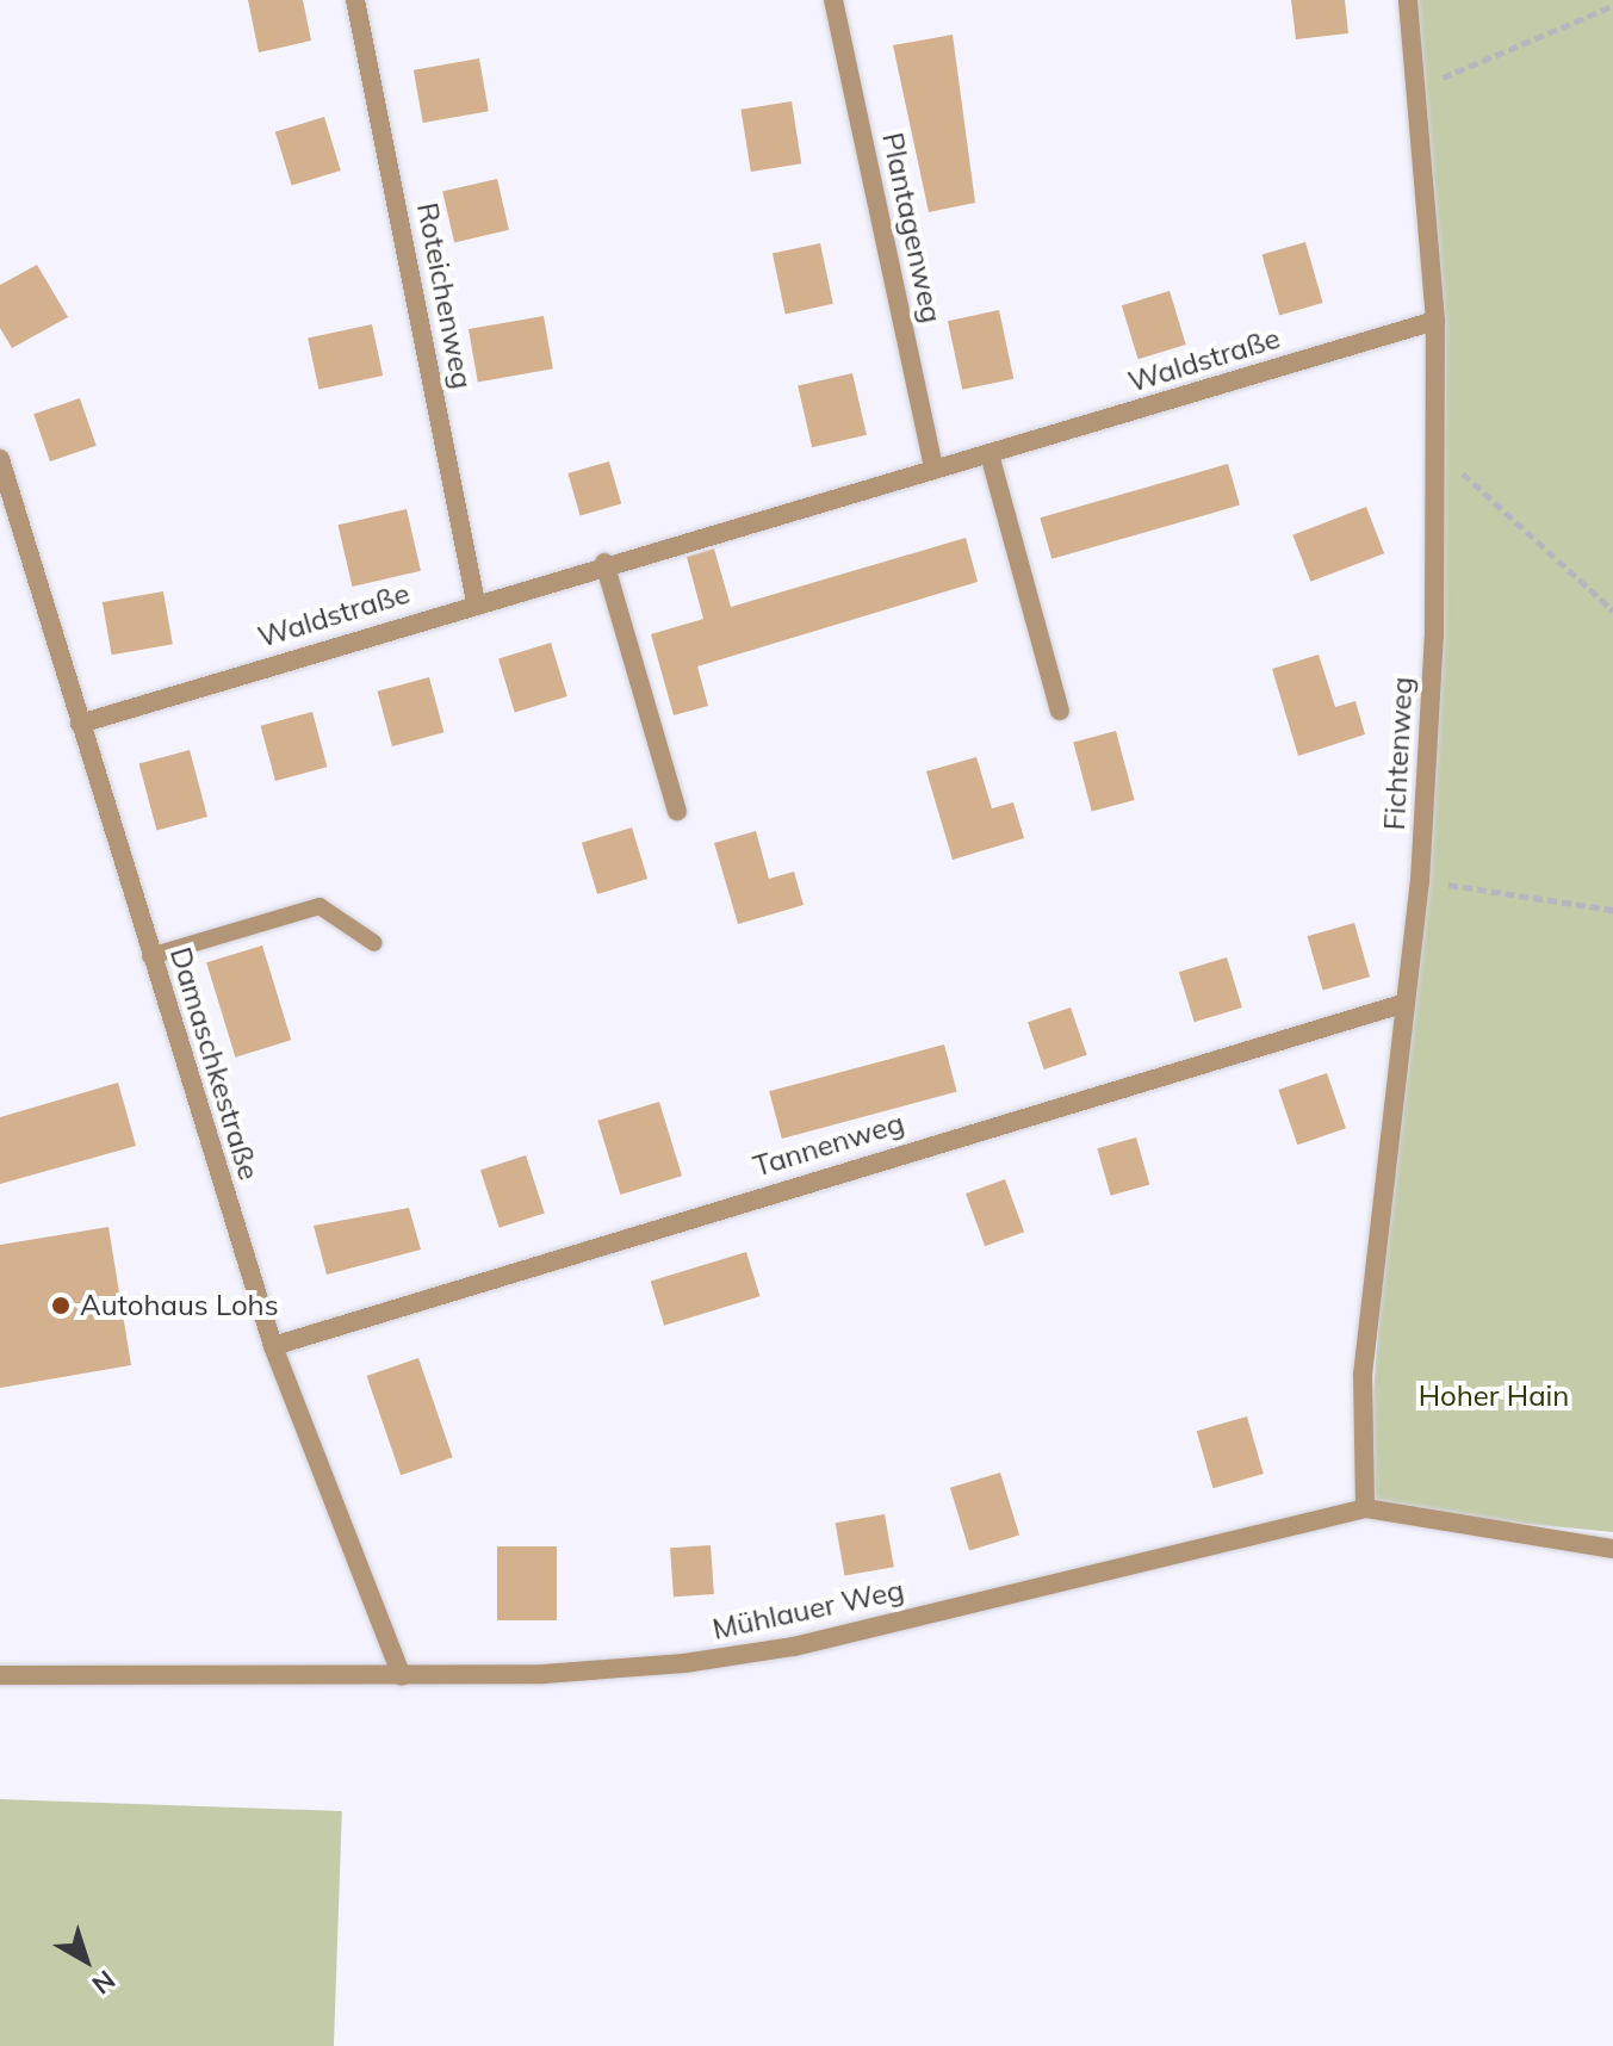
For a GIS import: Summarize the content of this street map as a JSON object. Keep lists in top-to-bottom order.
{
  "streets": {
    "street": [
      "Plantagenweg",
      "Roteichenweg",
      "Waldstraße",
      "Fichtenweg",
      "Damaschkestraße",
      "Tannenweg",
      "Mühlauer Weg"
    ]
  },
  "crossings": [
    ["Plantagenweg", "Waldstraße"],
    ["Roteichenweg", "Waldstraße"],
    ["Waldstraße", "Fichtenweg"],
    ["Waldstraße", "Damaschkestraße"],
    ["Fichtenweg", "Tannenweg"],
    ["Fichtenweg", "Mühlauer Weg"],
    ["Damaschkestraße", "Tannenweg"],
    ["Damaschkestraße", "Mühlauer Weg"]
  ],
  "parks": ["Hoher Hain"],
  "places": ["Autohaus Lohs"],
  "north": "bottom right"
}
